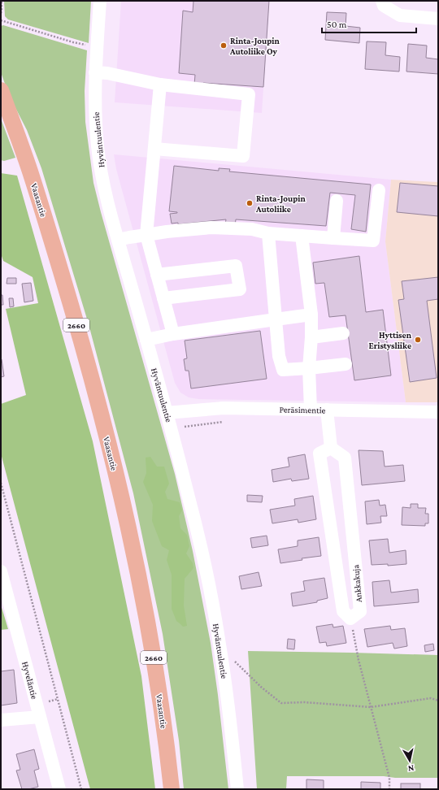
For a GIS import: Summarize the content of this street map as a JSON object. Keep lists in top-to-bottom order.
{
  "streets": {
    "main road": ["Vaasantie", "2660"],
    "street": [
      "Hyväntuulentie",
      "Peräsimentie",
      "Ankkakuja",
      "Hyveläntie"
    ]
  },
  "crossings": [
    ["Hyväntuulentie", "Peräsimentie"]
  ],
  "places": ["Rinta-Joupin Autoliike Oy", "Rinta-Joupin Autoliike", "Hyttisen Eristysliike"],
  "scale_bar": "50 m",
  "north": "bottom"
}
